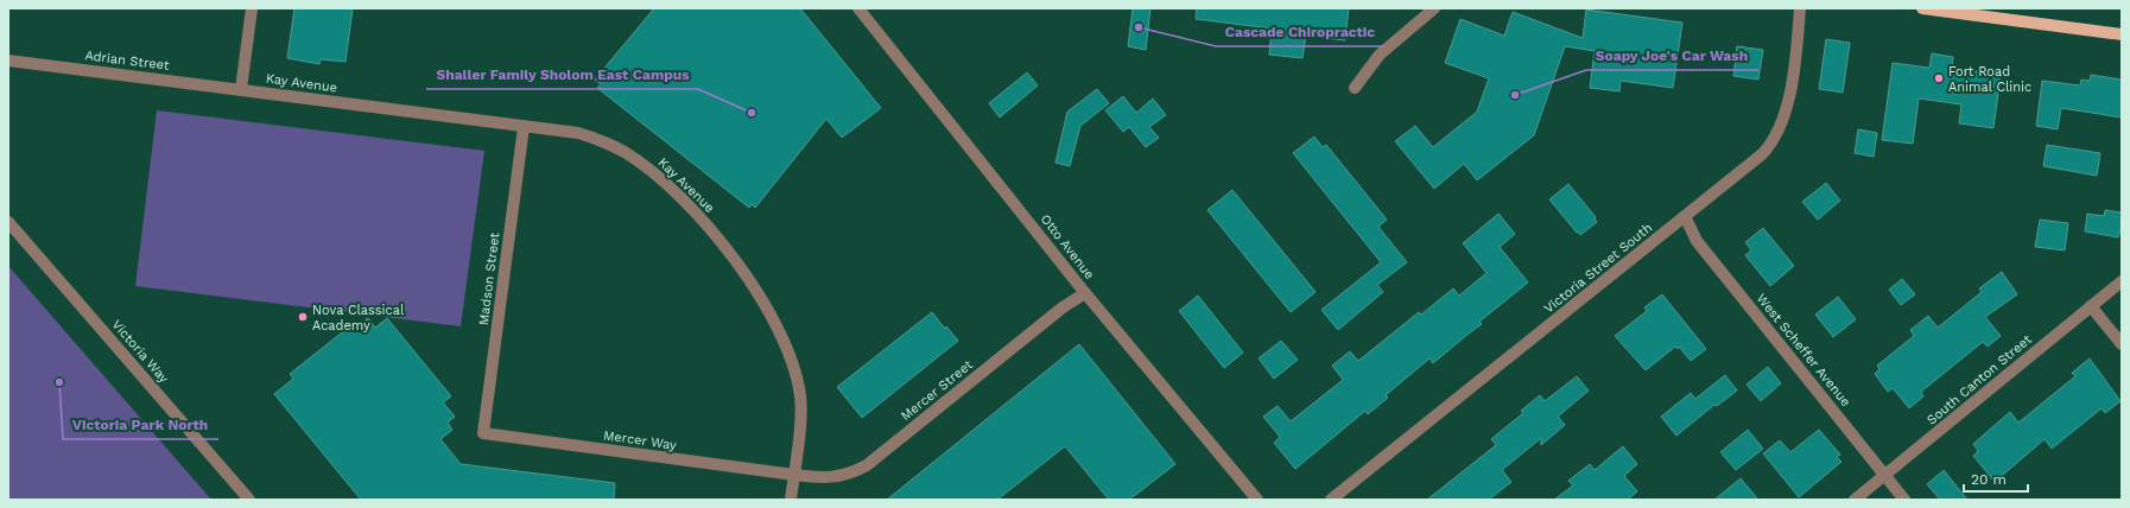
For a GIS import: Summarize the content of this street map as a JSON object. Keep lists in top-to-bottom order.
{
  "streets": {
    "street": [
      "Adrian Street",
      "Kay Avenue",
      "Otto Avenue",
      "Victoria Street South",
      "Madson Street",
      "West Scheffer Avenue",
      "Victoria Way",
      "South Canton Street",
      "Mercer Street",
      "Mercer Way"
    ]
  },
  "crossings": [
    ["Adrian Street", "Kay Avenue"],
    ["Kay Avenue", "Madson Street"],
    ["Kay Avenue", "Mercer Street"],
    ["Kay Avenue", "Mercer Way"],
    ["Otto Avenue", "Mercer Street"],
    ["Victoria Street South", "West Scheffer Avenue"],
    ["Madson Street", "Mercer Way"],
    ["West Scheffer Avenue", "South Canton Street"],
    ["Mercer Street", "Mercer Way"]
  ],
  "places": [
    "Cascade Chiropractic",
    "Fort Road Animal Clinic",
    "Soapy Joe's Car Wash",
    "Shaller Family Sholom East Campus",
    "Nova Classical Academy",
    "Victoria Park North"
  ],
  "scale_bar": "20 m"
}
